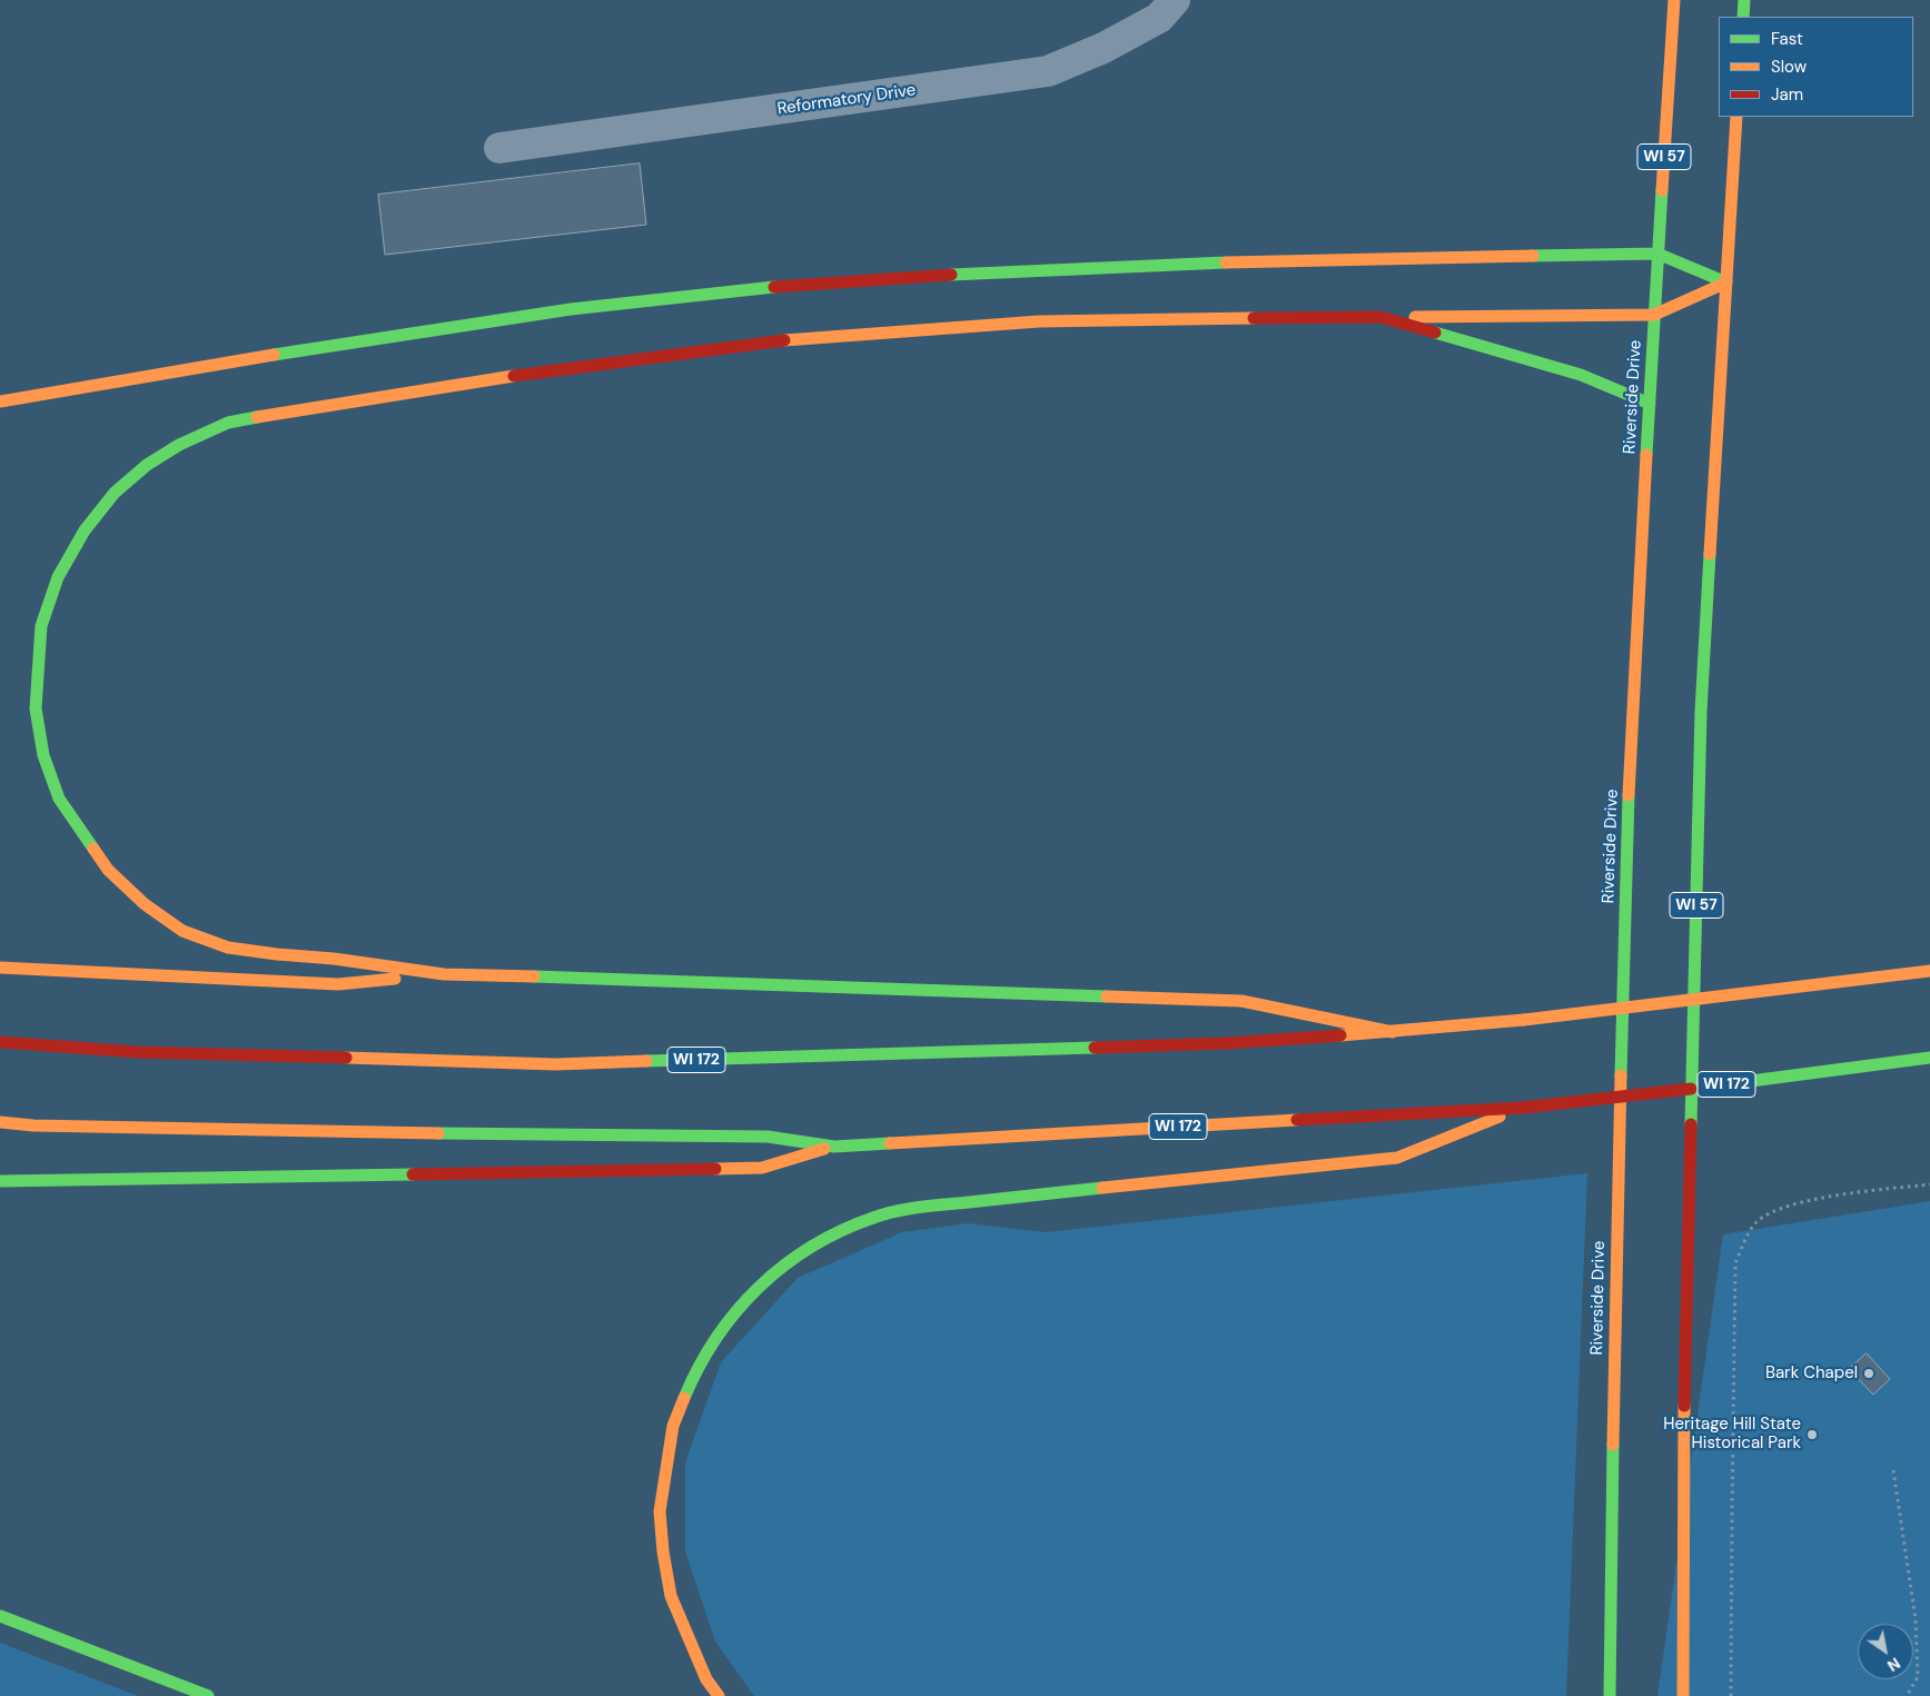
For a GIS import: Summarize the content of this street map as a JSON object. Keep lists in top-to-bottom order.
{
  "streets": {
    "main road": ["WI 57", "Riverside Drive", "WI 172"],
    "street": ["Reformatory Drive"]
  },
  "places": ["Bark Chapel", "Heritage Hill State Historical Park"],
  "legend": ["Fast", "Slow", "Jam"],
  "north": "bottom right"
}
